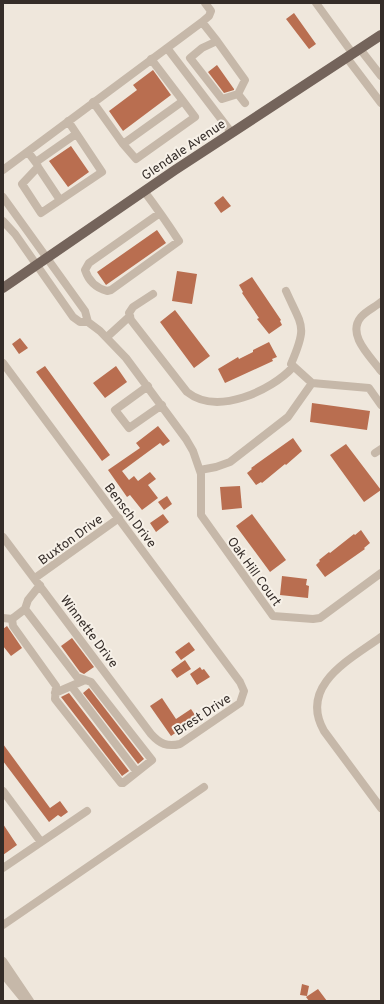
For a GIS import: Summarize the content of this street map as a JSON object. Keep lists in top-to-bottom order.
{
  "streets": {
    "main road": ["Glendale Avenue"],
    "street": [
      "Bensch Drive",
      "Buxton Drive",
      "Oak Hill Court",
      "Winnette Drive",
      "Brest Drive"
    ]
  },
  "crossings": [
    ["Glendale Avenue", "Oak Hill Court"],
    ["Bensch Drive", "Buxton Drive"],
    ["Bensch Drive", "Brest Drive"],
    ["Buxton Drive", "Winnette Drive"],
    ["Winnette Drive", "Brest Drive"]
  ]
}
